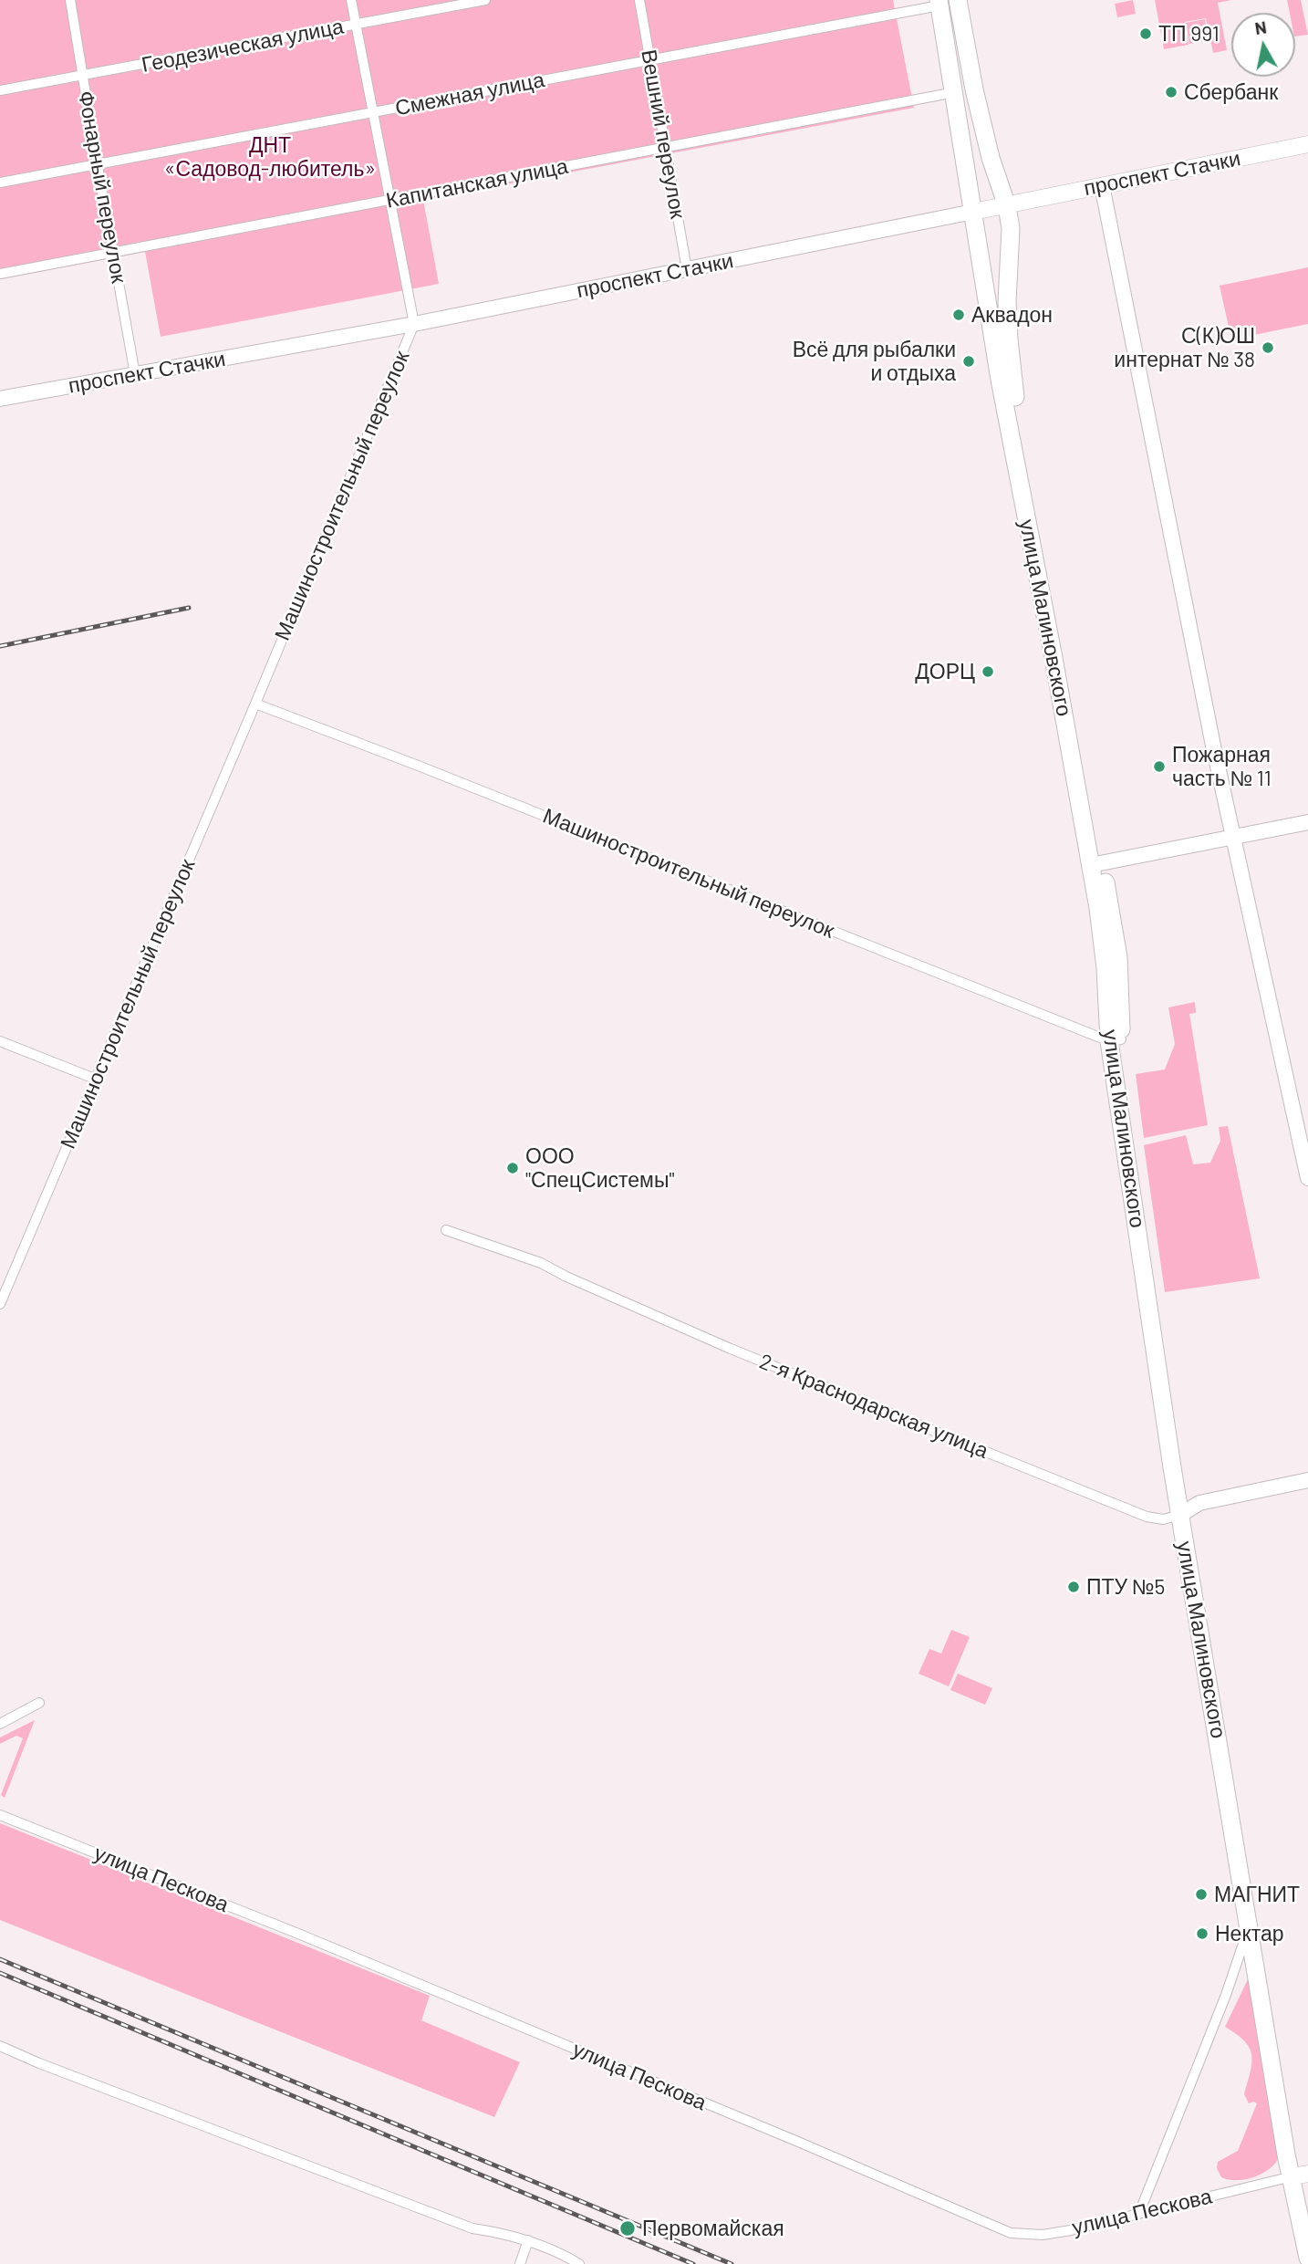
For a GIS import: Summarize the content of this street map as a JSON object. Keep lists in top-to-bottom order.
{
  "streets": {
    "highway": ["улица Малиновского"],
    "main road": ["проспект Стачки"],
    "street": [
      "Геодезическая улица",
      "Смежная улица",
      "Вешний переулок",
      "Капитанская улица",
      "Фонарный переулок",
      "Машиностроительный переулок",
      "2-я Краснодарская улица",
      "улица Пескова"
    ]
  },
  "crossings": [
    ["Геодезическая улица", "Фонарный переулок"],
    ["Смежная улица", "Вешний переулок"],
    ["Смежная улица", "Фонарный переулок"],
    ["Смежная улица", "улица Малиновского"],
    ["Вешний переулок", "проспект Стачки"],
    ["Вешний переулок", "Капитанская улица"],
    ["проспект Стачки", "Фонарный переулок"],
    ["проспект Стачки", "Машиностроительный переулок"],
    ["проспект Стачки", "улица Малиновского"],
    ["Капитанская улица", "Фонарный переулок"],
    ["Капитанская улица", "улица Малиновского"],
    ["Машиностроительный переулок", "улица Малиновского"],
    ["улица Малиновского", "2-я Краснодарская улица"],
    ["улица Малиновского", "улица Пескова"]
  ],
  "parks": ["ДНТ «Садовод-любитель»"],
  "places": [
    "ТП 991",
    "Сбербанк",
    "Аквадон",
    "С(К)ОШ интернат № 38",
    "Всё для рыбалки и отдыха",
    "ДОРЦ",
    "Пожарная часть № 11",
    "ООО \"СпецСистемы\"",
    "ПТУ №5",
    "МАГНИТ",
    "Нектар",
    "Первомайская"
  ],
  "north": "top"
}
